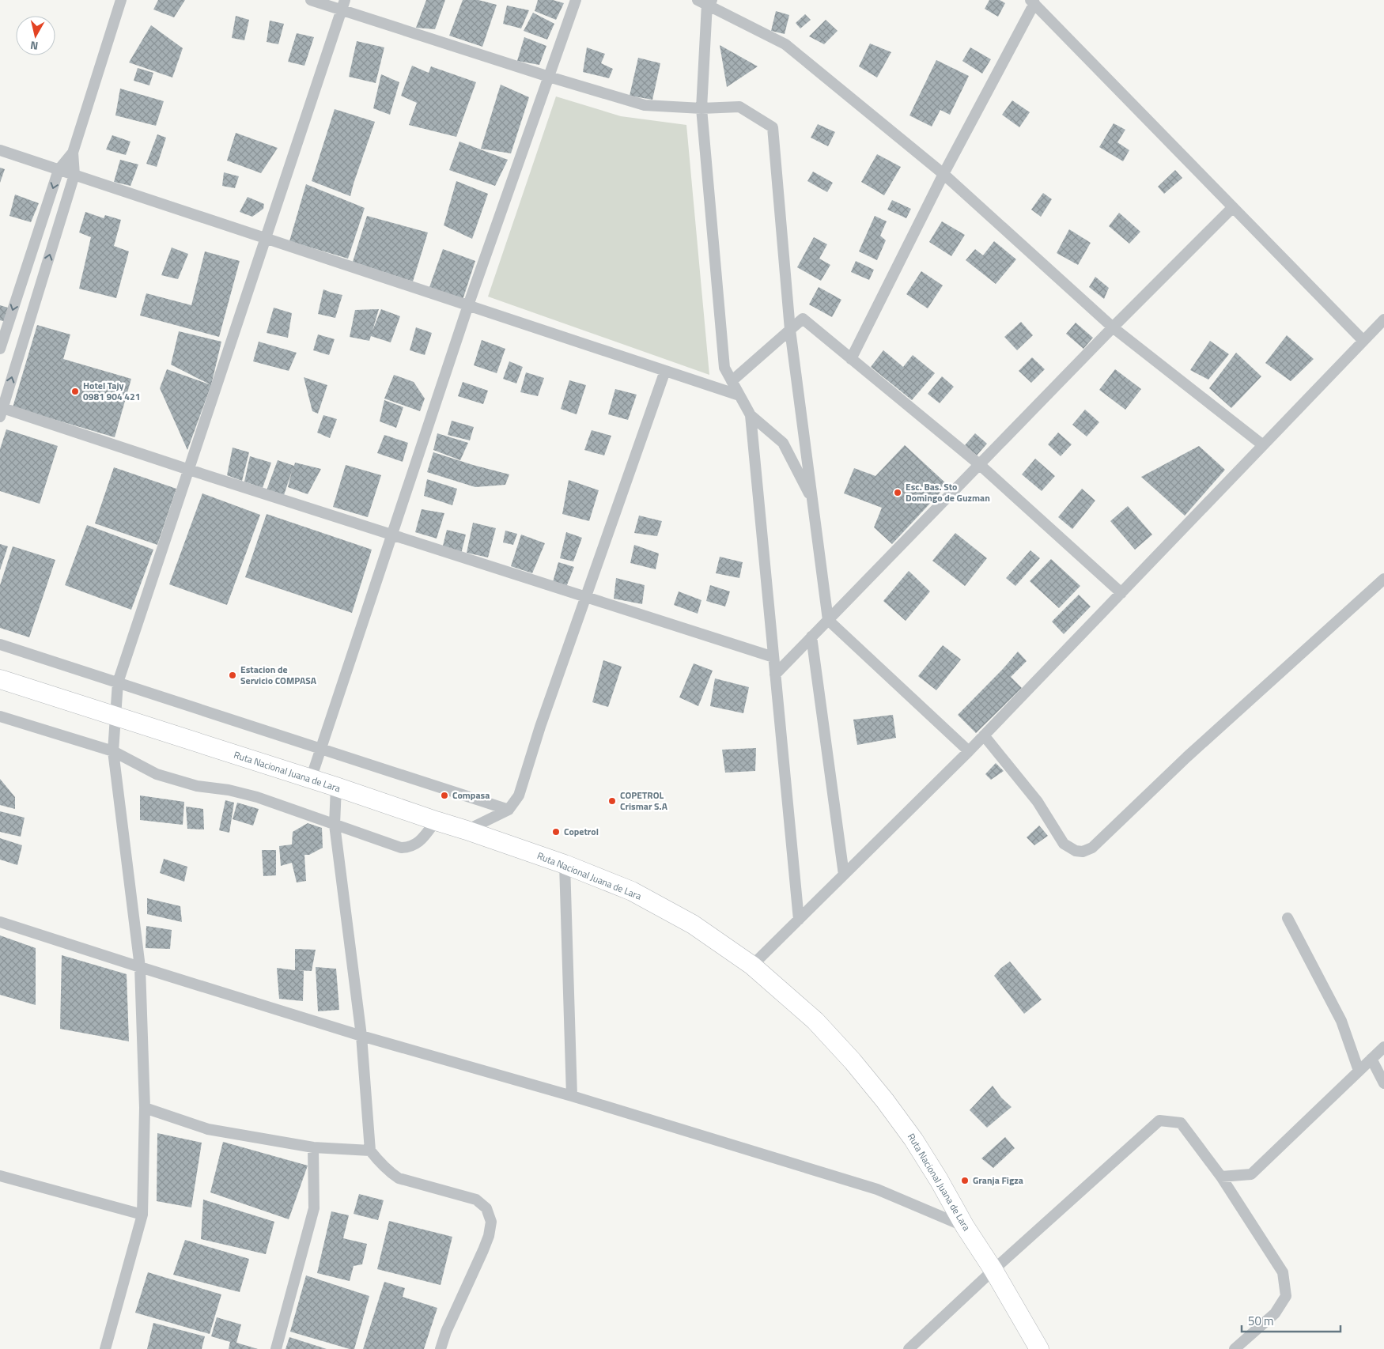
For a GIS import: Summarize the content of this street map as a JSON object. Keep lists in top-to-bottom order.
{
  "streets": {
    "highway": ["Ruta Nacional Juana de Lara"]
  },
  "places": [
    "Hotel Tajy 0981 904 421",
    "Esc. Bas. Sto Domingo de Guzman",
    "Estacion de Servicio COMPASA",
    "Compasa",
    "COPETROL Crismar S.A",
    "Copetrol",
    "Granja Figza"
  ],
  "scale_bar": "50 m",
  "north": "bottom"
}
